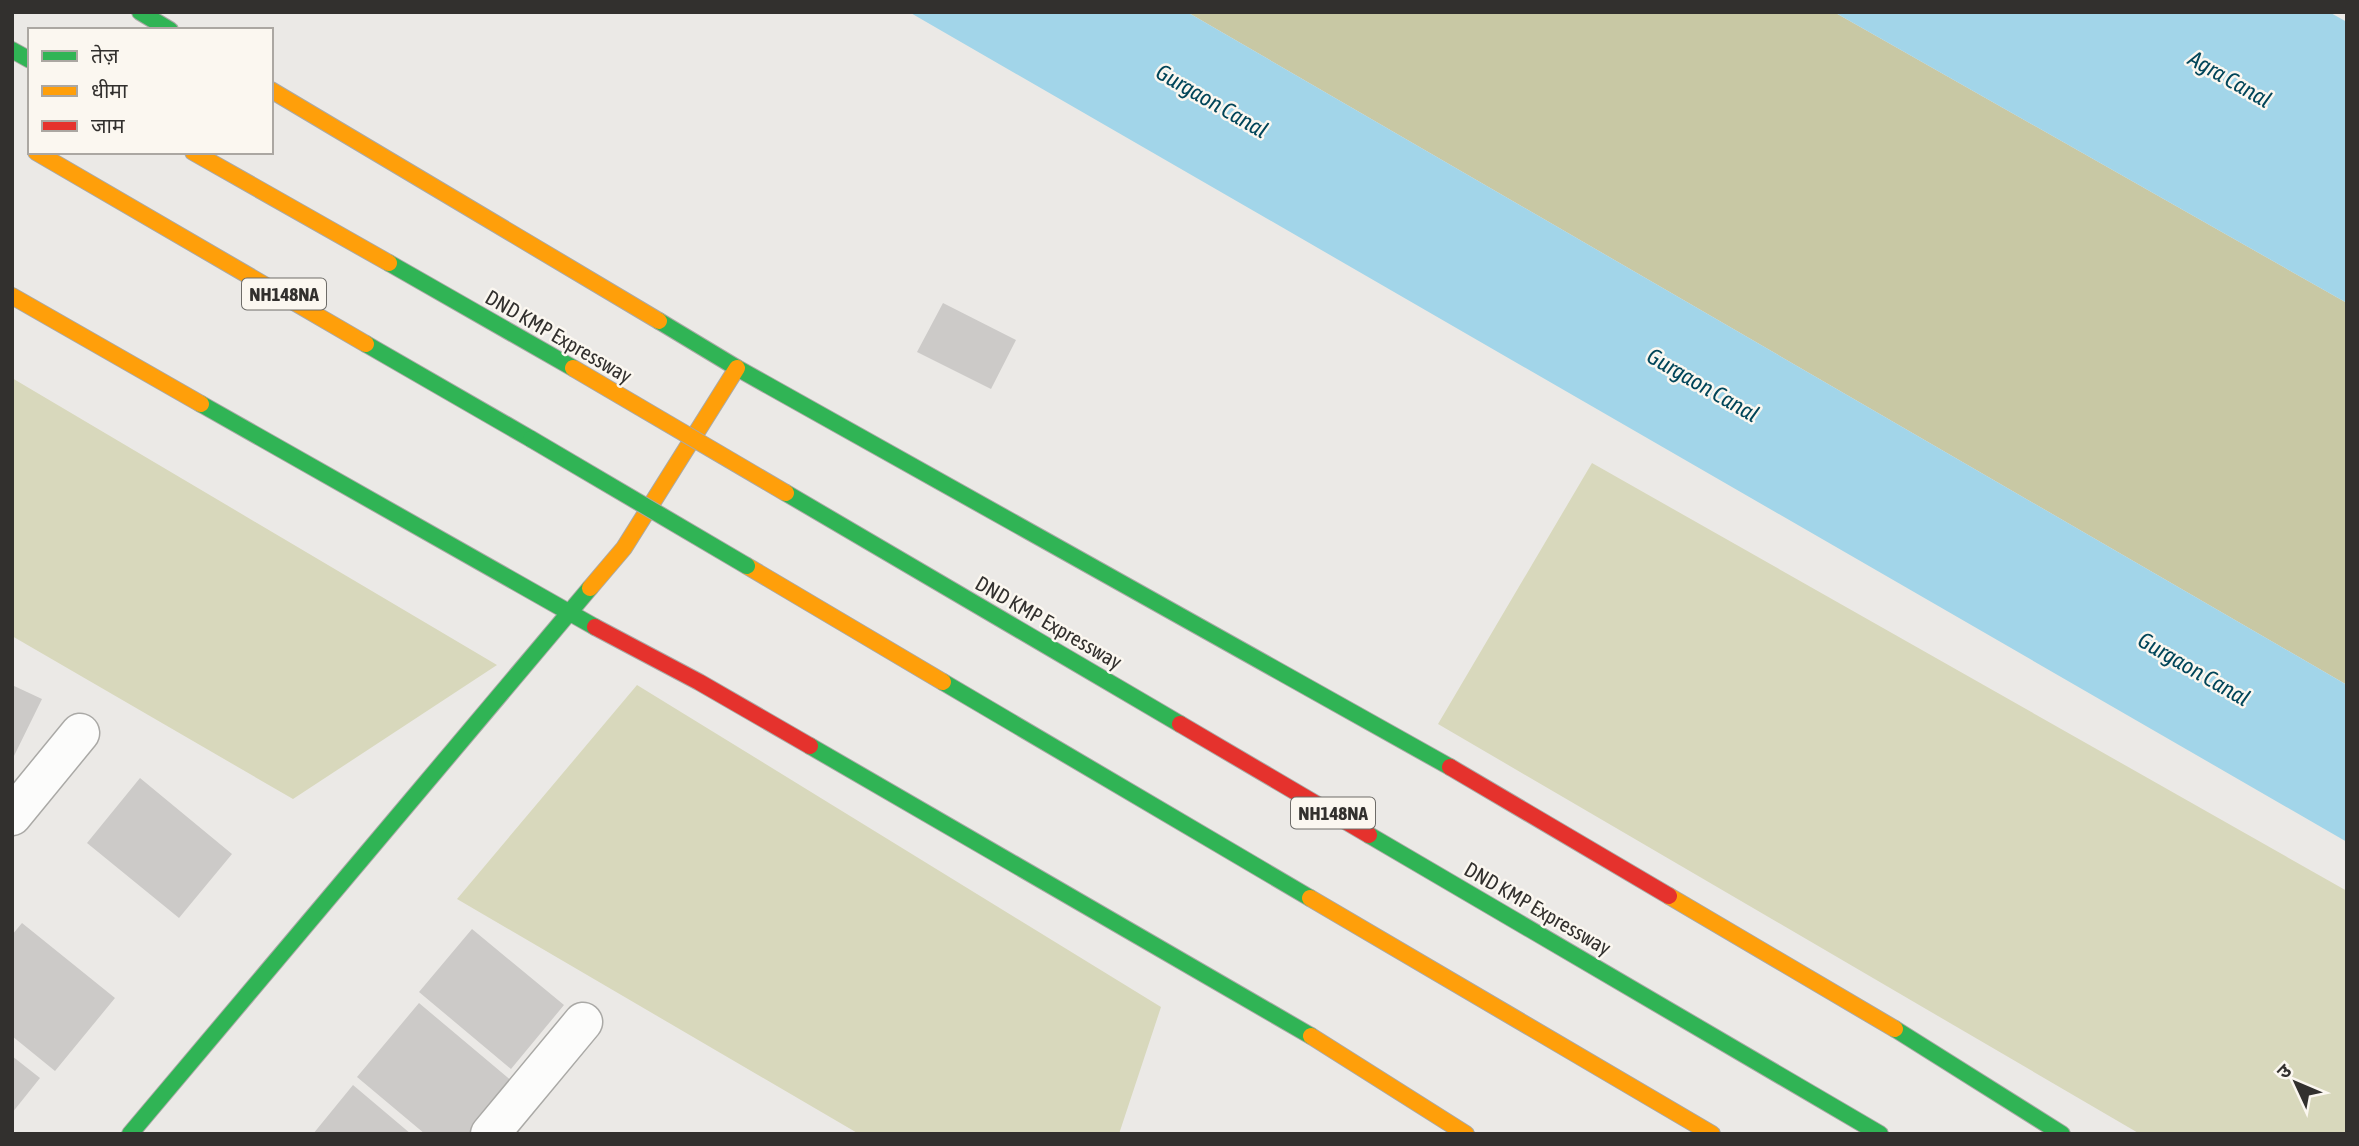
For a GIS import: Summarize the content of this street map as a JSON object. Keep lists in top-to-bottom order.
{
  "streets": {
    "main road": ["NH148NA", "DND KMP Expressway"]
  },
  "water": ["Agra Canal", "Gurgaon Canal"],
  "legend": ["तेज़", "धीमा", "जाम"],
  "north": "top left"
}
